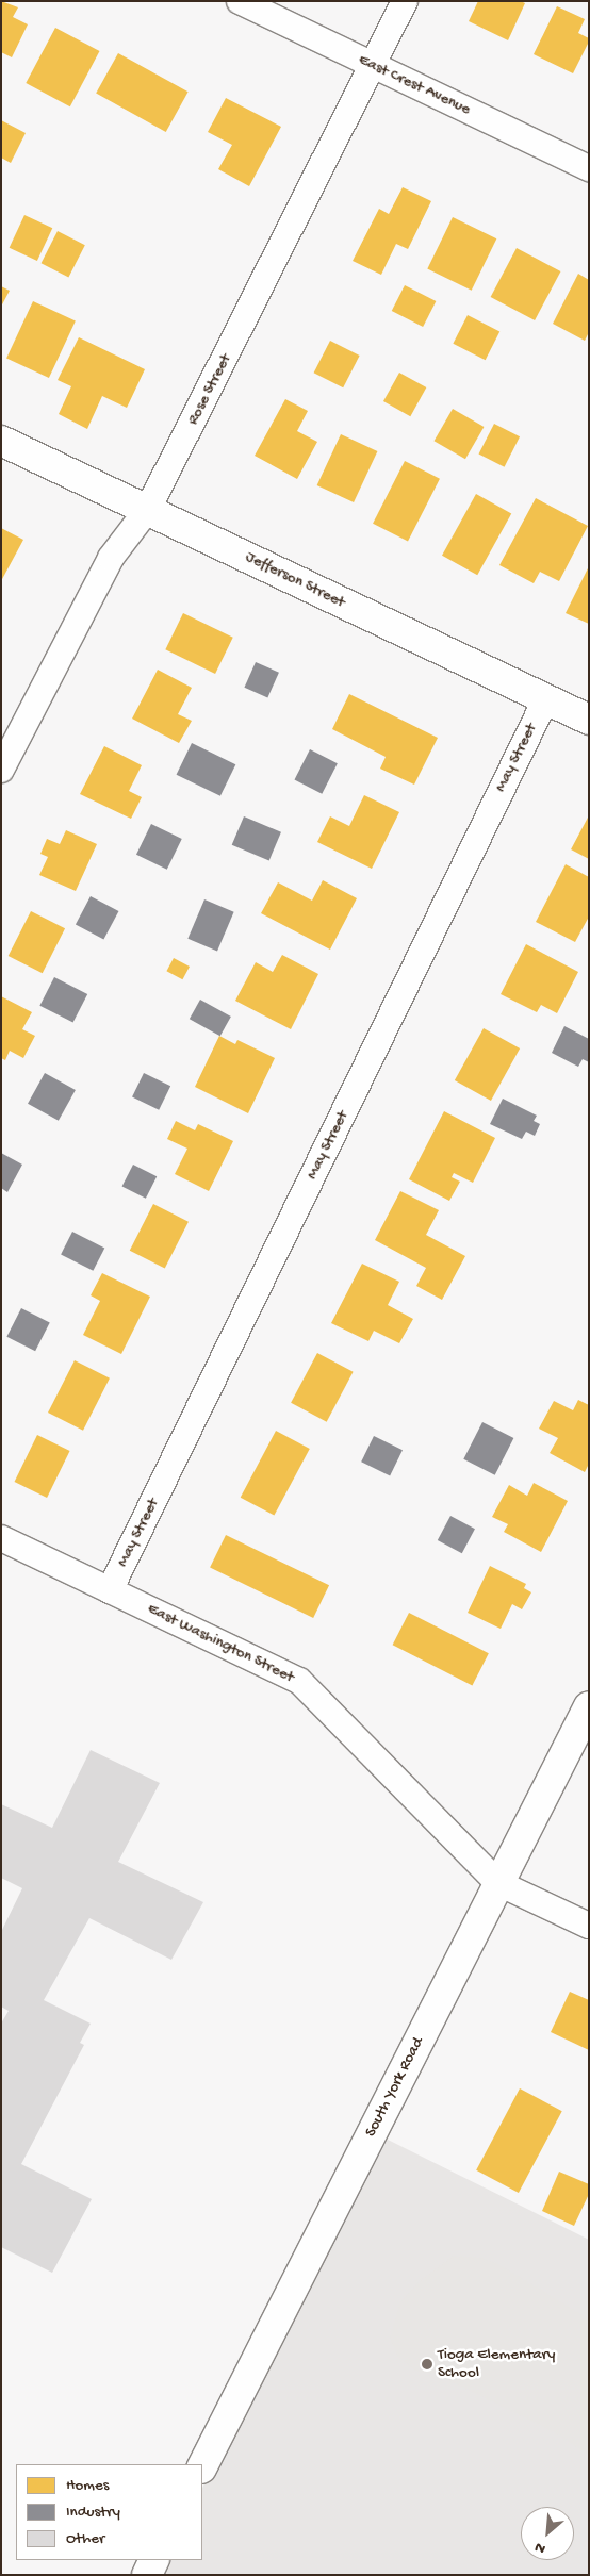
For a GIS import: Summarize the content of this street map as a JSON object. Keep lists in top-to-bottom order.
{
  "streets": {
    "main road": ["Jefferson Street", "South York Road"],
    "street": [
      "East Crest Avenue",
      "Rose Street",
      "May Street",
      "East Washington Street"
    ]
  },
  "crossings": [
    ["East Crest Avenue", "Rose Street"],
    ["Rose Street", "Jefferson Street"],
    ["Jefferson Street", "May Street"],
    ["May Street", "East Washington Street"],
    ["East Washington Street", "South York Road"]
  ],
  "places": ["Tioga Elementary School"],
  "legend": ["Homes", "Industry", "Other"],
  "north": "bottom left"
}
